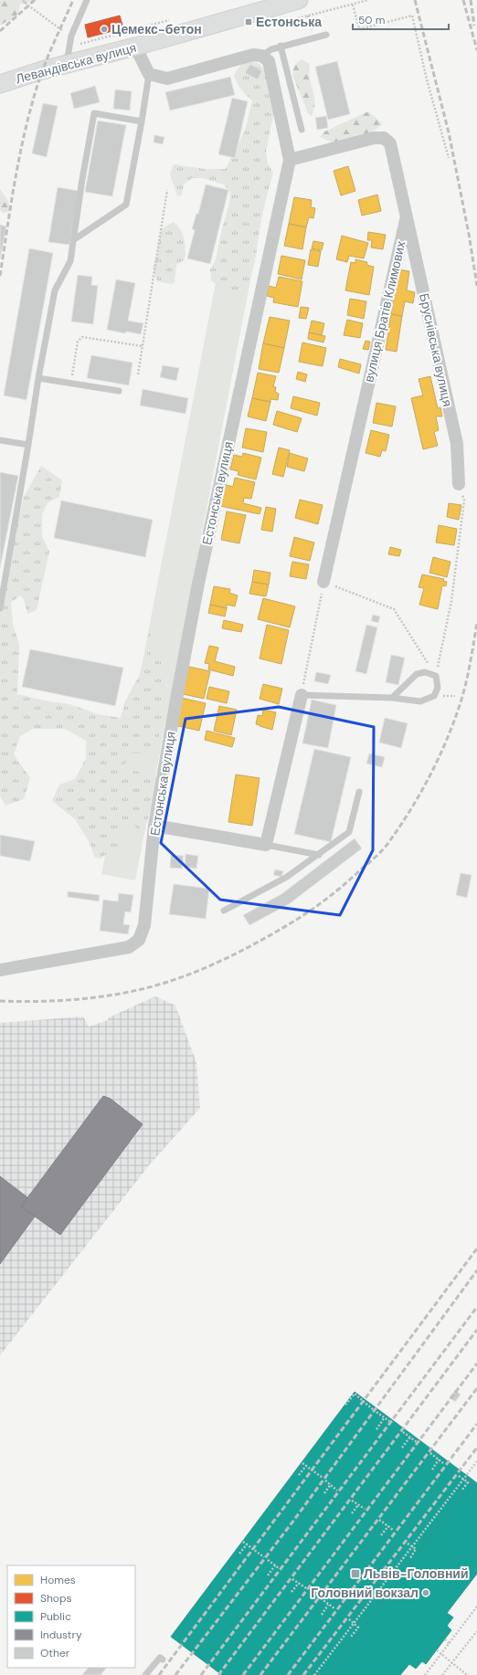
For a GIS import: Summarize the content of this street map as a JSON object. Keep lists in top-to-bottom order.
{
  "streets": {
    "main road": ["Левандівська вулиця"],
    "street": ["вулиця Братів Климових", "Бруснівська вулиця", "Естонська вулиця"]
  },
  "crossings": [
    ["вулиця Братів Климових", "Бруснівська вулиця"],
    ["вулиця Братів Климових", "Естонська вулиця"]
  ],
  "places": {
    "transit": ["Естонська", "Львів-Головний"],
    "other": ["Цемекс-бетон", "Головний вокзал"]
  },
  "legend": [
    "Homes",
    "Shops",
    "Public",
    "Industry",
    "Other"
  ],
  "scale_bar": "50 m"
}
